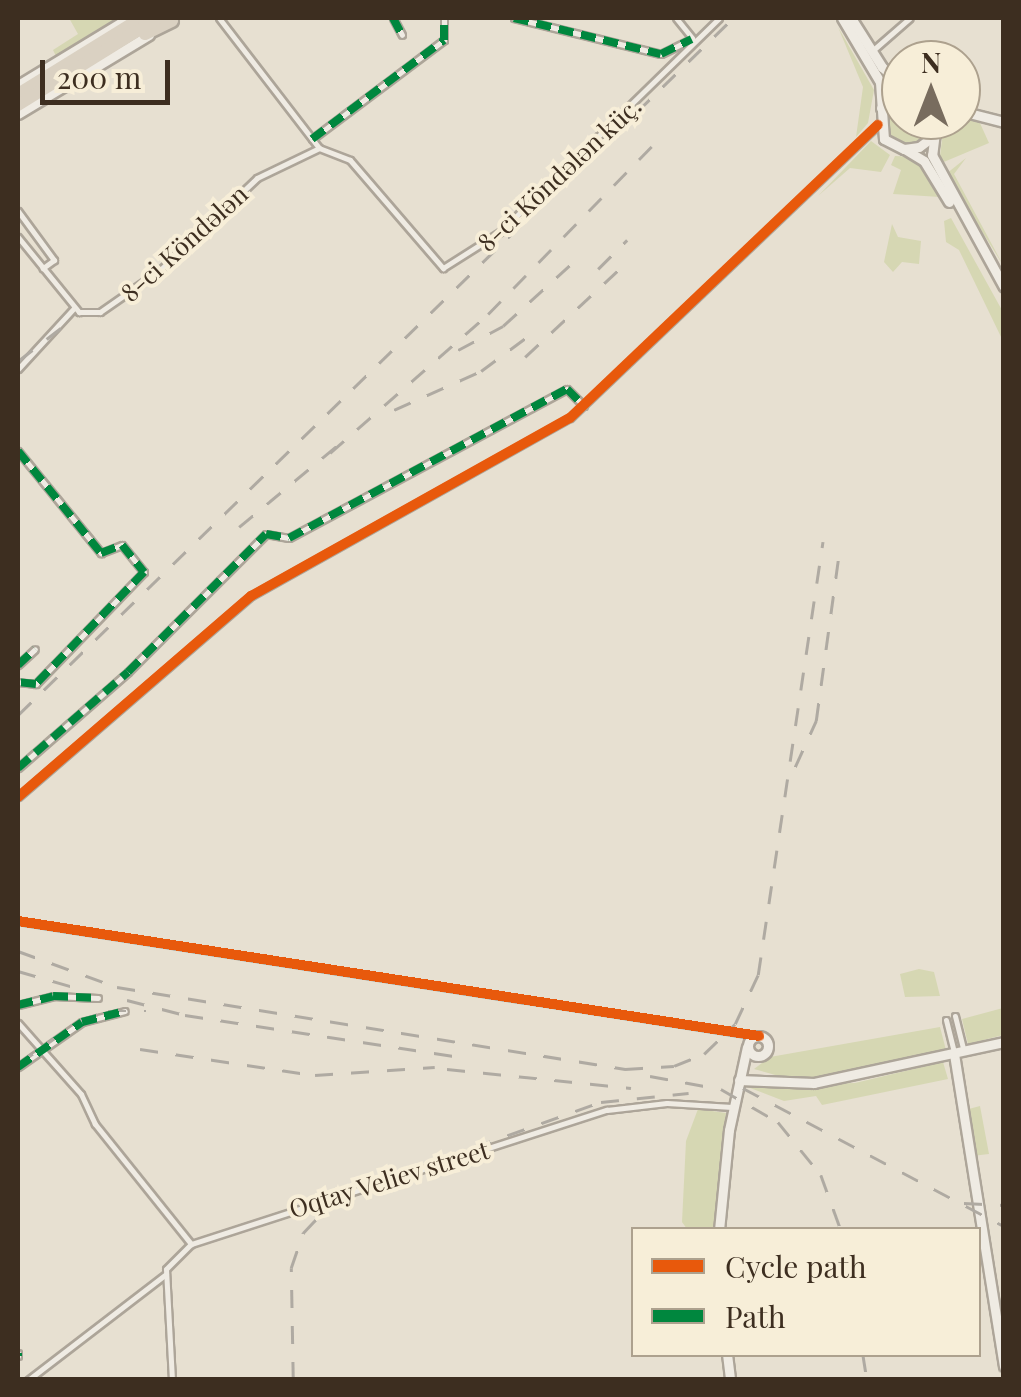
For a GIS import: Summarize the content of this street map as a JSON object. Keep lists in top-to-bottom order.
{
  "streets": {
    "street": ["8-ci Köndələn küç.", "8-ci Köndələn", "Oqtay Veliev street"]
  },
  "crossings": [
    ["8-ci Köndələn küç.", "8-ci Köndələn"]
  ],
  "legend": ["Cycle path", "Path"],
  "scale_bar": "200 m",
  "north": "top"
}
